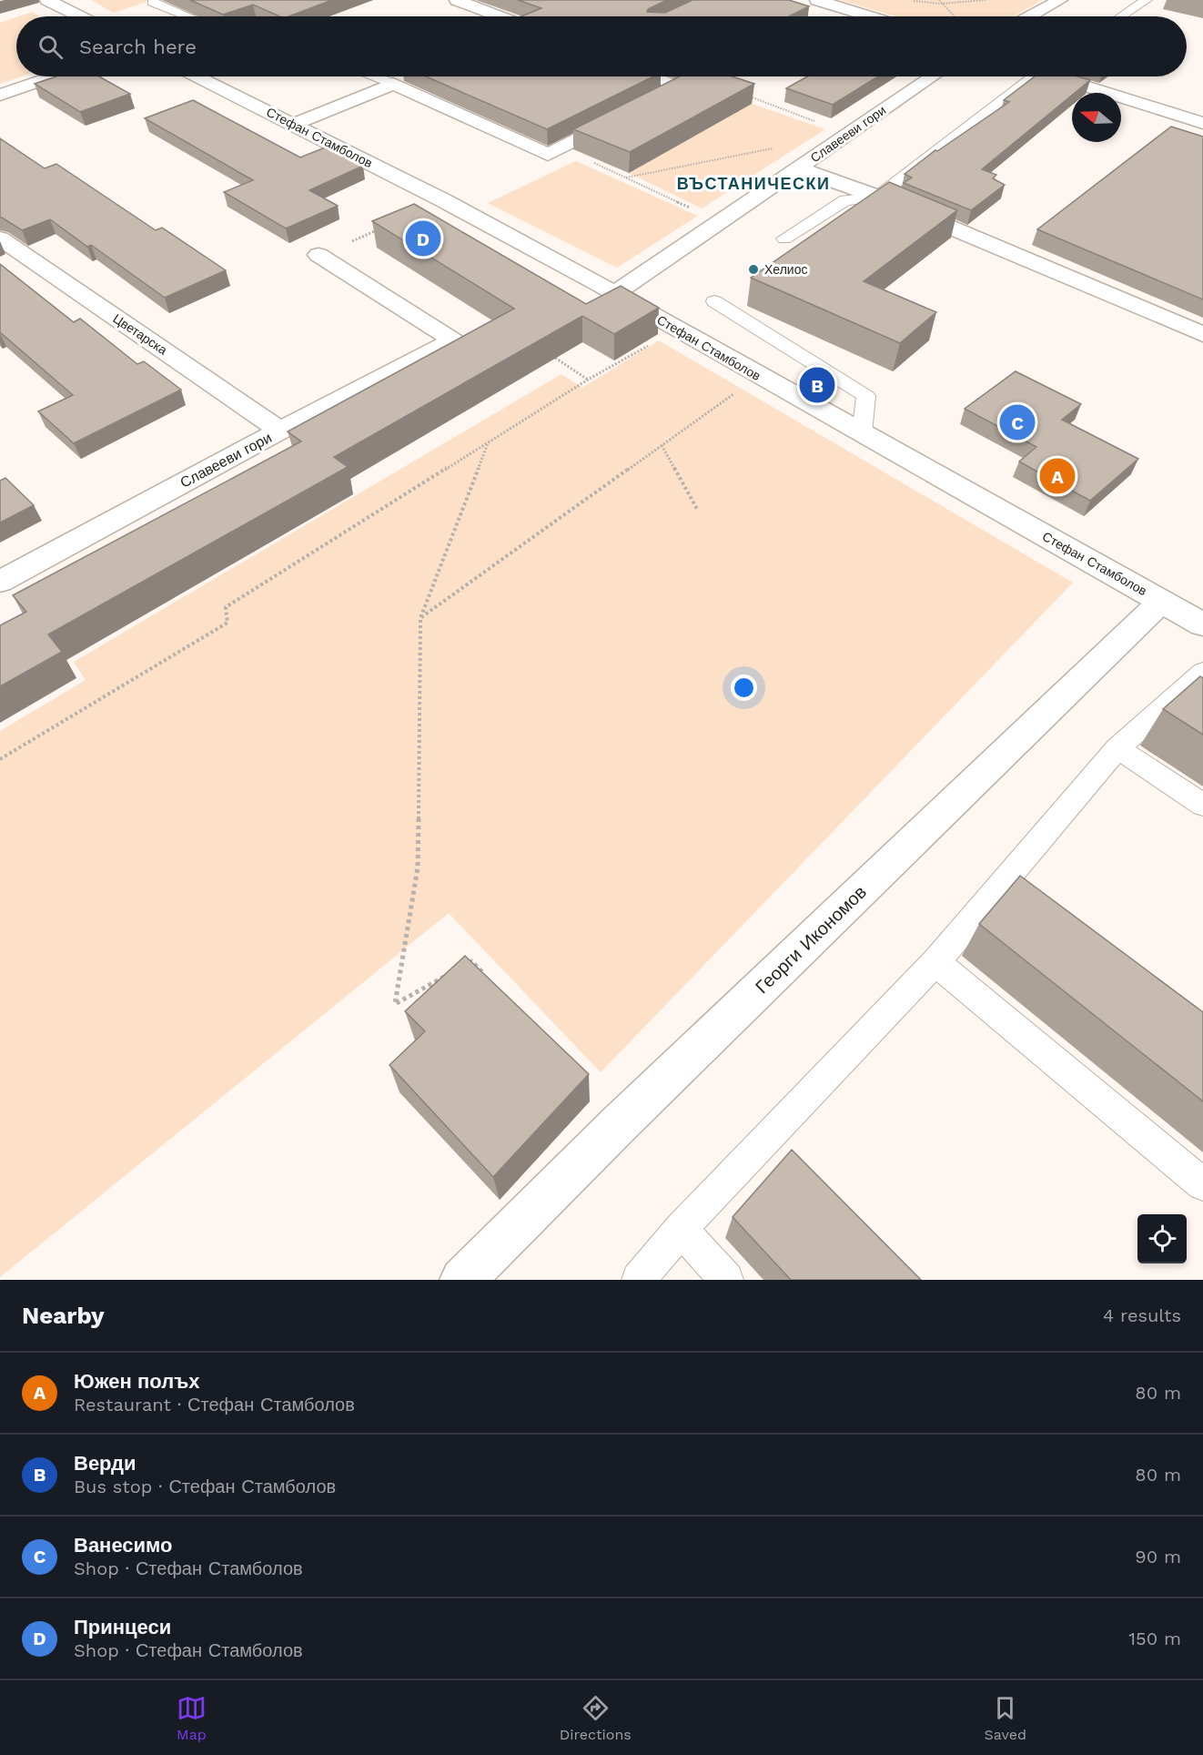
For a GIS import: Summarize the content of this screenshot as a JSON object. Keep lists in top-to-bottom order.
{
  "streets": {
    "street": [
      "Славееви гори",
      "Стефан Стамболов",
      "Цветарска",
      "Георги Икономов"
    ]
  },
  "crossings": [
    ["Славееви гори", "Стефан Стамболов"],
    ["Славееви гори", "Цветарска"],
    ["Стефан Стамболов", "Георги Икономов"]
  ],
  "districts": ["ВЪСТАНИЧЕСКИ"],
  "places": ["Хелиос"],
  "north": "left",
  "page": {
    "search": "Search here",
    "pins": [
      "D",
      "B",
      "C",
      "A"
    ],
    "heading": ["Nearby", "4 results"],
    "list": [
      {
        "mark": "A",
        "name": "Южен полъх",
        "note": "Restaurant · Стефан Стамболов",
        "value": "80 m"
      },
      {
        "mark": "B",
        "name": "Верди",
        "note": "Bus stop · Стефан Стамболов",
        "value": "80 m"
      },
      {
        "mark": "C",
        "name": "Ванесимо",
        "note": "Shop · Стефан Стамболов",
        "value": "90 m"
      },
      {
        "mark": "D",
        "name": "Принцеси",
        "note": "Shop · Стефан Стамболов",
        "value": "150 m"
      }
    ],
    "nav": ["Map", "Directions", "Saved"]
  }
}
